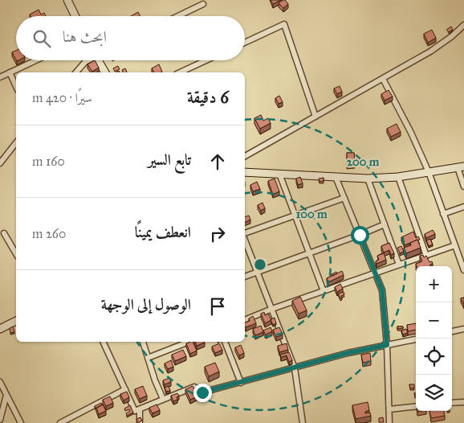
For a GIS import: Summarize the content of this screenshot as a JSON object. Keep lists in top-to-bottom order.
{
  "page": {
    "search": "ابحث هنا",
    "heading": ["6 دقيقة", "سيرًا · 420 m"],
    "list": [
      ["تابع السير", "160 m"],
      ["انعطف يمينًا", "260 m"],
      "الوصول إلى الوجهة"
    ],
    "map_buttons": ["+", "−"]
  },
  "rings": ["200 m", "100 m"]
}
